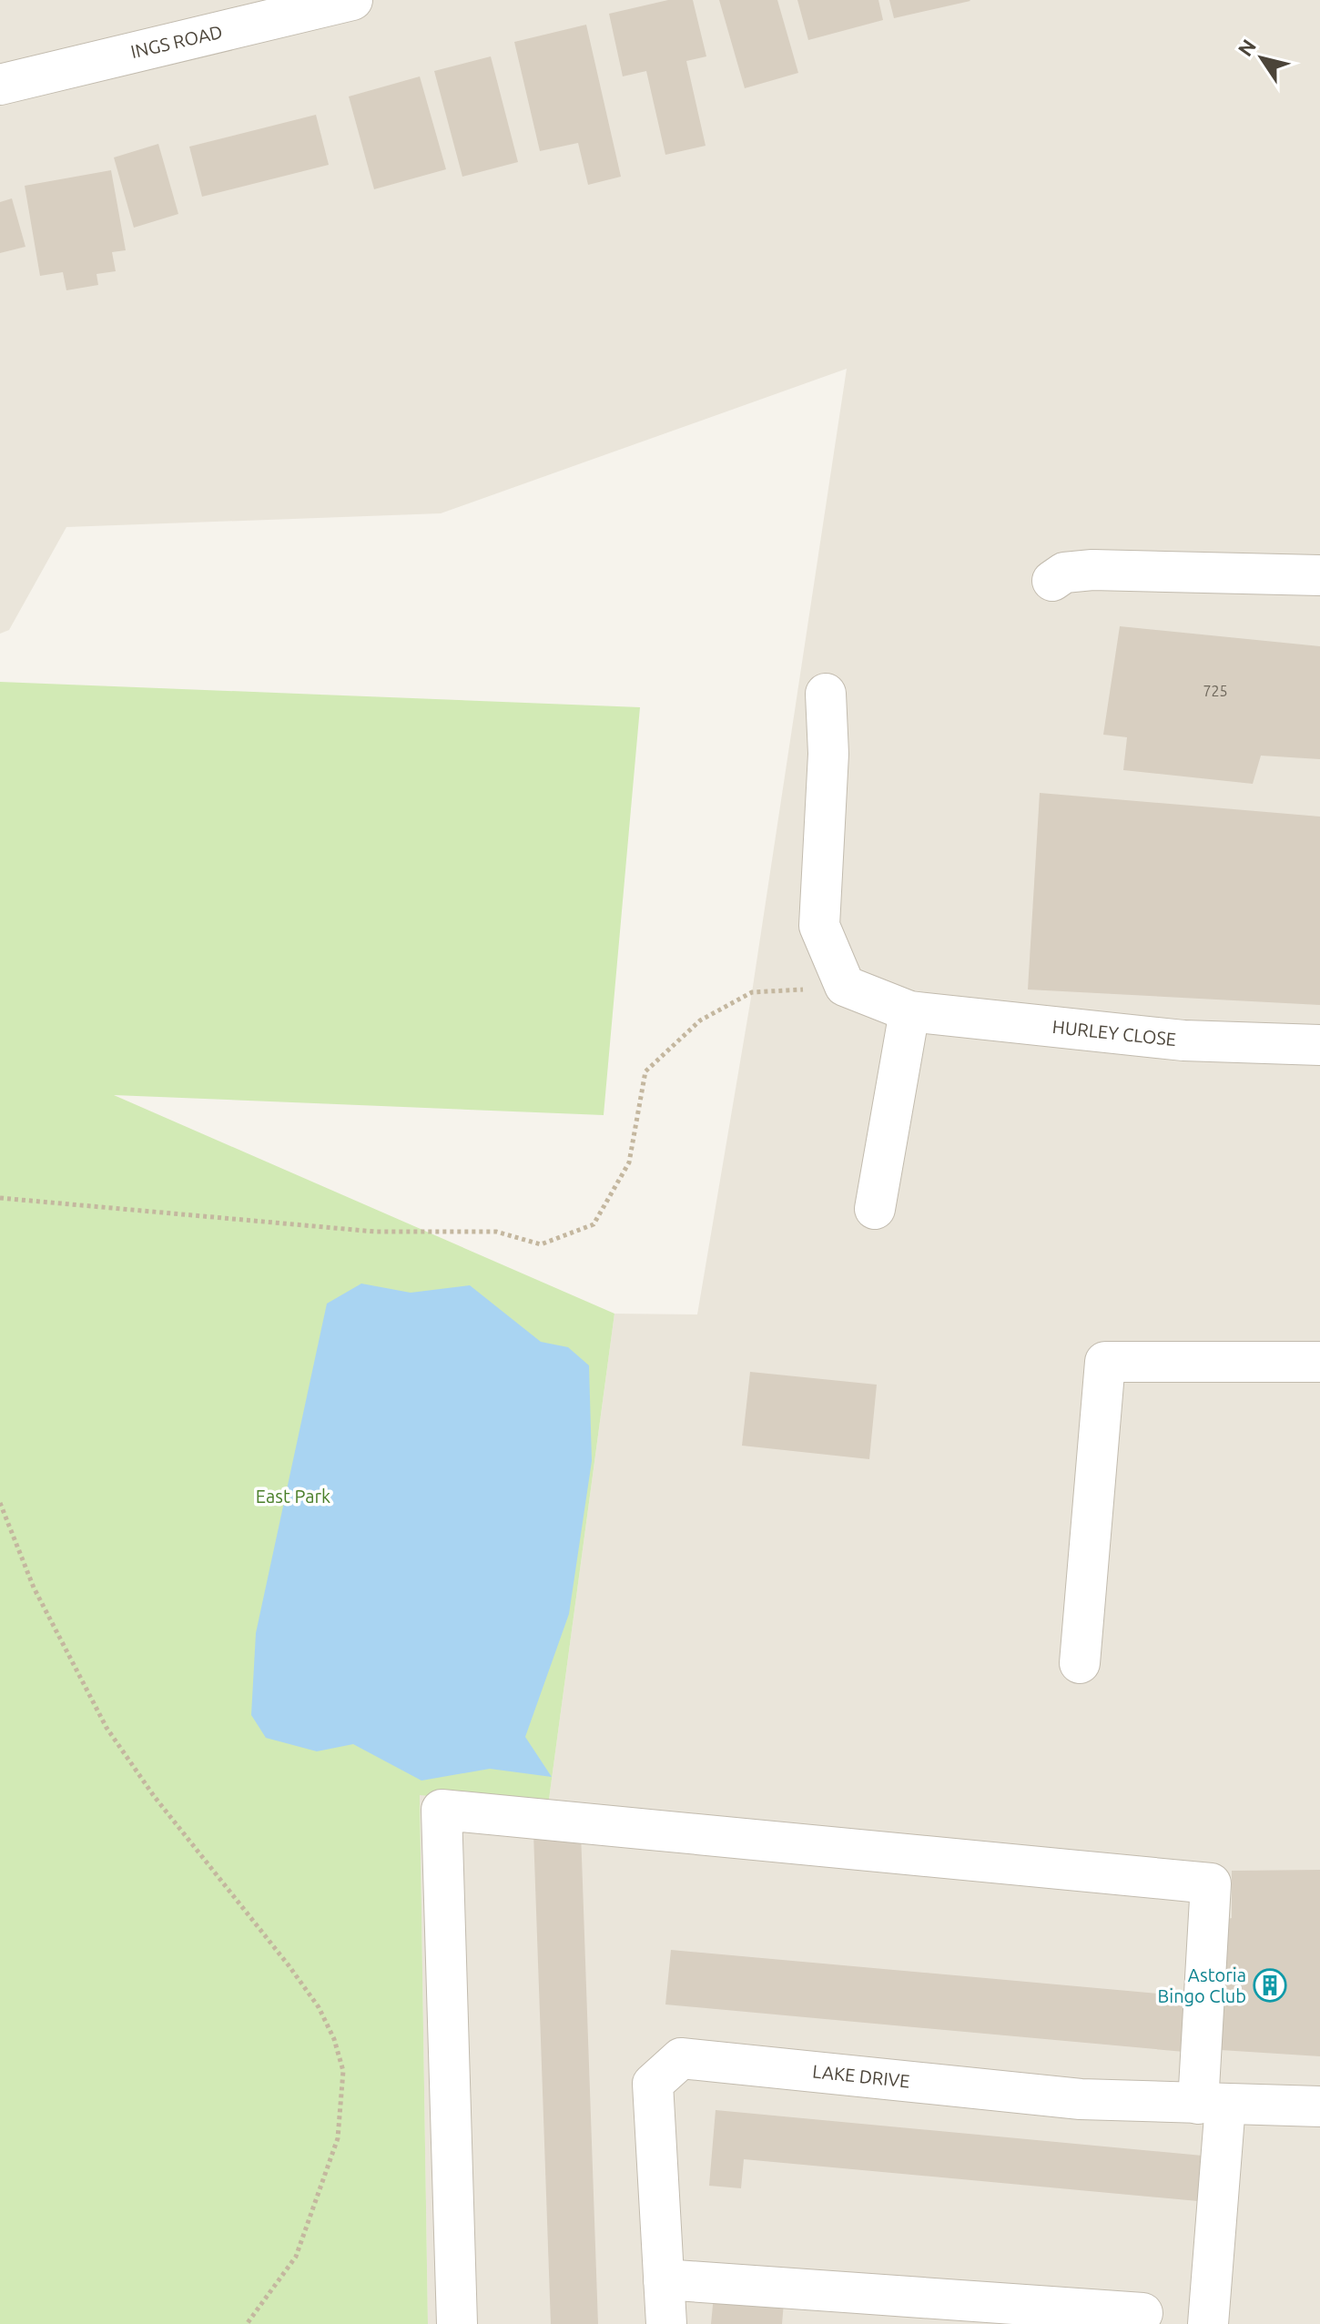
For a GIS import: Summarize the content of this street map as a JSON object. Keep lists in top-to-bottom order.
{
  "streets": {
    "street": ["INGS ROAD", "HURLEY CLOSE", "LAKE DRIVE"]
  },
  "parks": ["East Park"],
  "places": {
    "building": ["Astoria Bingo Club"]
  },
  "house_numbers": ["725"],
  "north": "top left"
}
